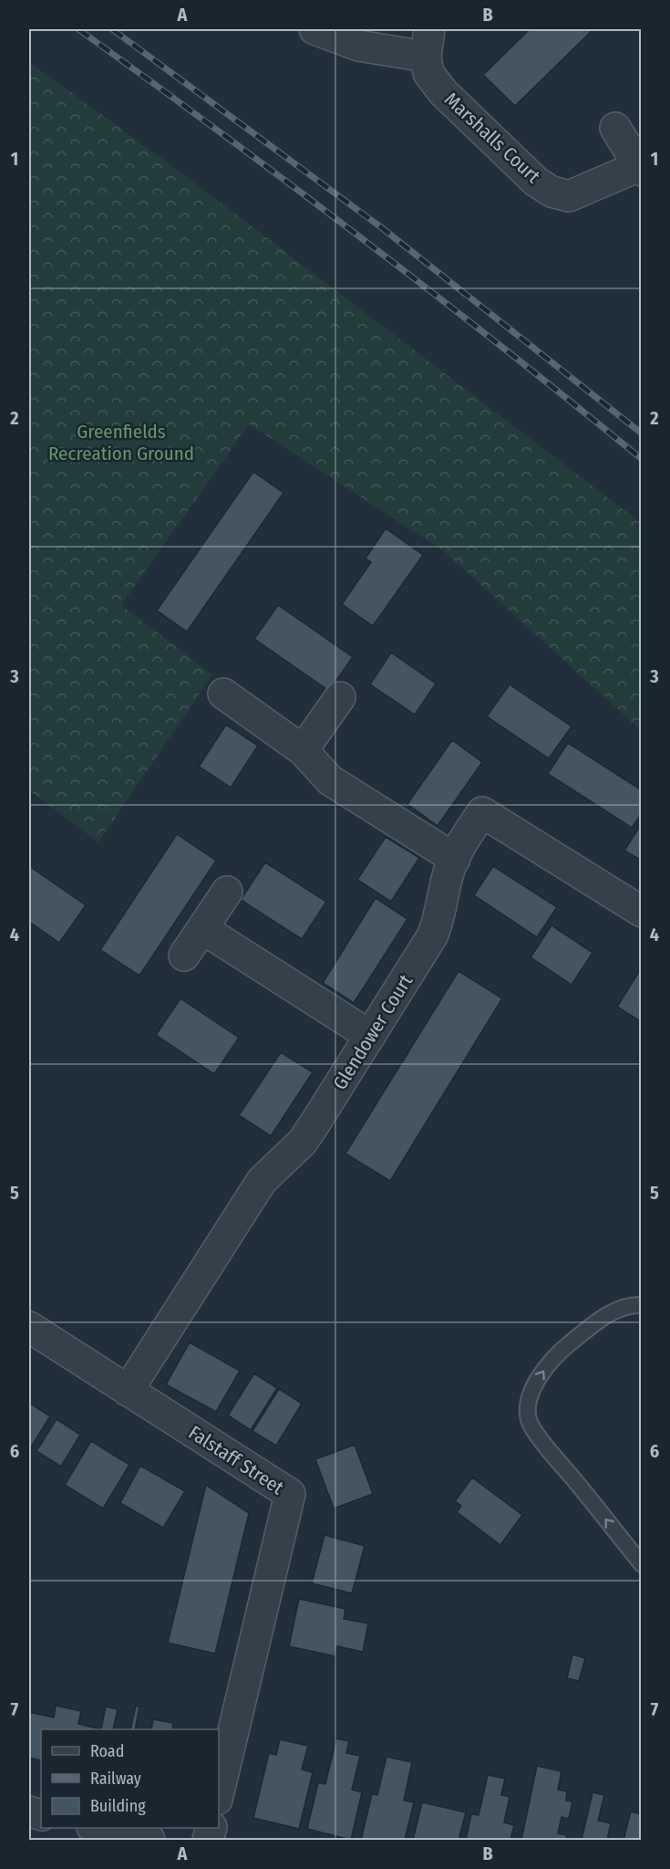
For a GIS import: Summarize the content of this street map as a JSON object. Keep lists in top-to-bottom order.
{
  "streets": {
    "street": ["Marshalls Court", "Glendower Court", "Falstaff Street"]
  },
  "crossings": [
    ["Glendower Court", "Falstaff Street"]
  ],
  "parks": ["Greenfields Recreation Ground"],
  "legend": ["Road", "Railway", "Building"],
  "grid": {
    "columns": ["A", "B"],
    "rows": [
      "1",
      "2",
      "3",
      "4",
      "5",
      "6",
      "7"
    ]
  }
}
